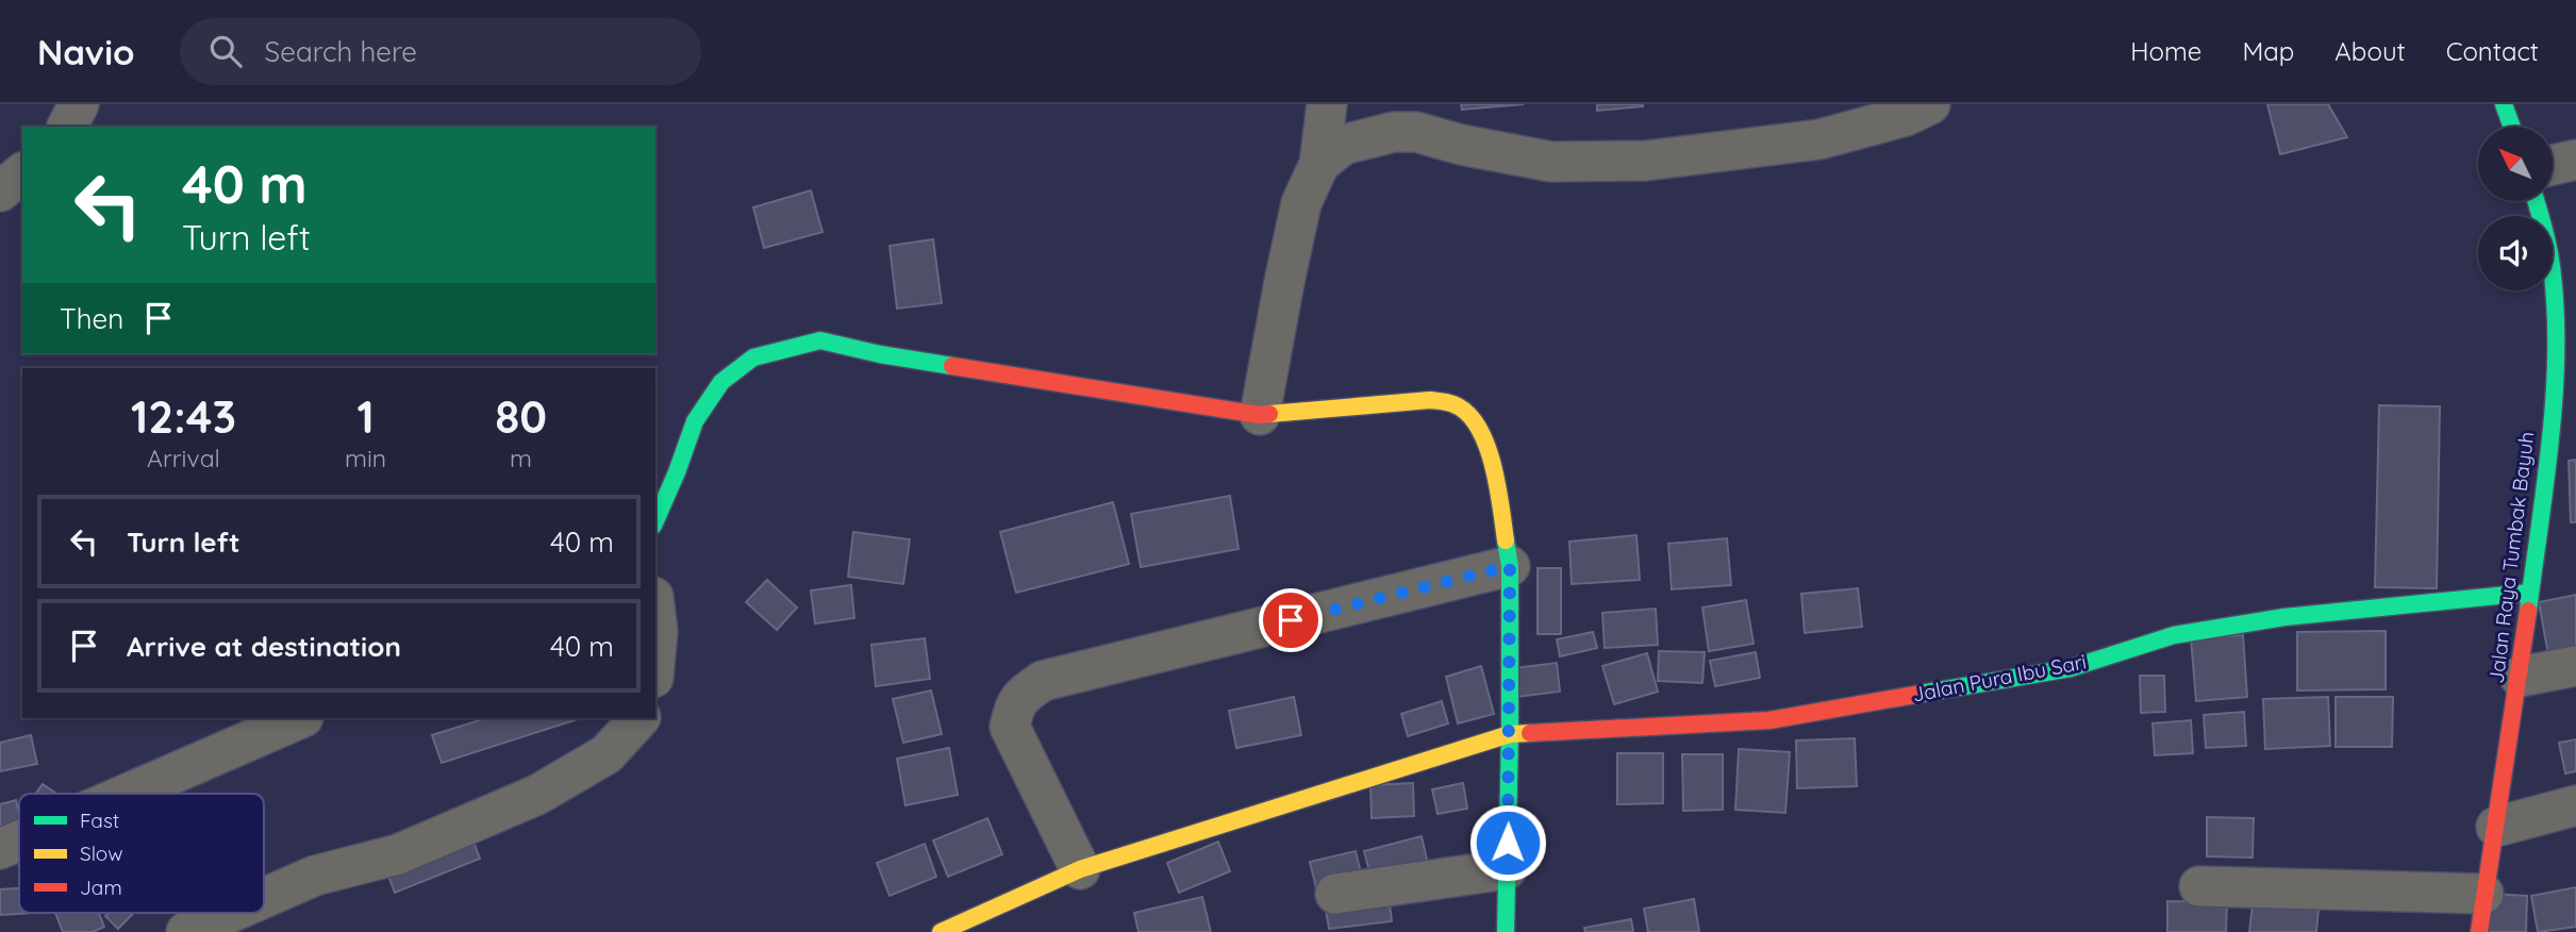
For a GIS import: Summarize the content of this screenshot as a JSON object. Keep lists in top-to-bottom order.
{
  "streets": {
    "street": ["Jalan Raya Tumbak Bayuh", "Jalan Pura Ibu Sari"]
  },
  "crossings": [
    ["Jalan Raya Tumbak Bayuh", "Jalan Pura Ibu Sari"]
  ],
  "legend": ["Fast", "Slow", "Jam"],
  "north": "top left",
  "page": {
    "header": "Navio",
    "search": "Search here",
    "nav": [
      "Home",
      "Map",
      "About",
      "Contact"
    ],
    "turn": ["40 m", "Turn left"],
    "then": "Then",
    "eta": [
      "12:43",
      "Arrival",
      "1",
      "min",
      "80",
      "m"
    ],
    "list": [
      {
        "name": "Turn left",
        "value": "40 m"
      },
      {
        "name": "Arrive at destination",
        "value": "40 m"
      }
    ]
  }
}
